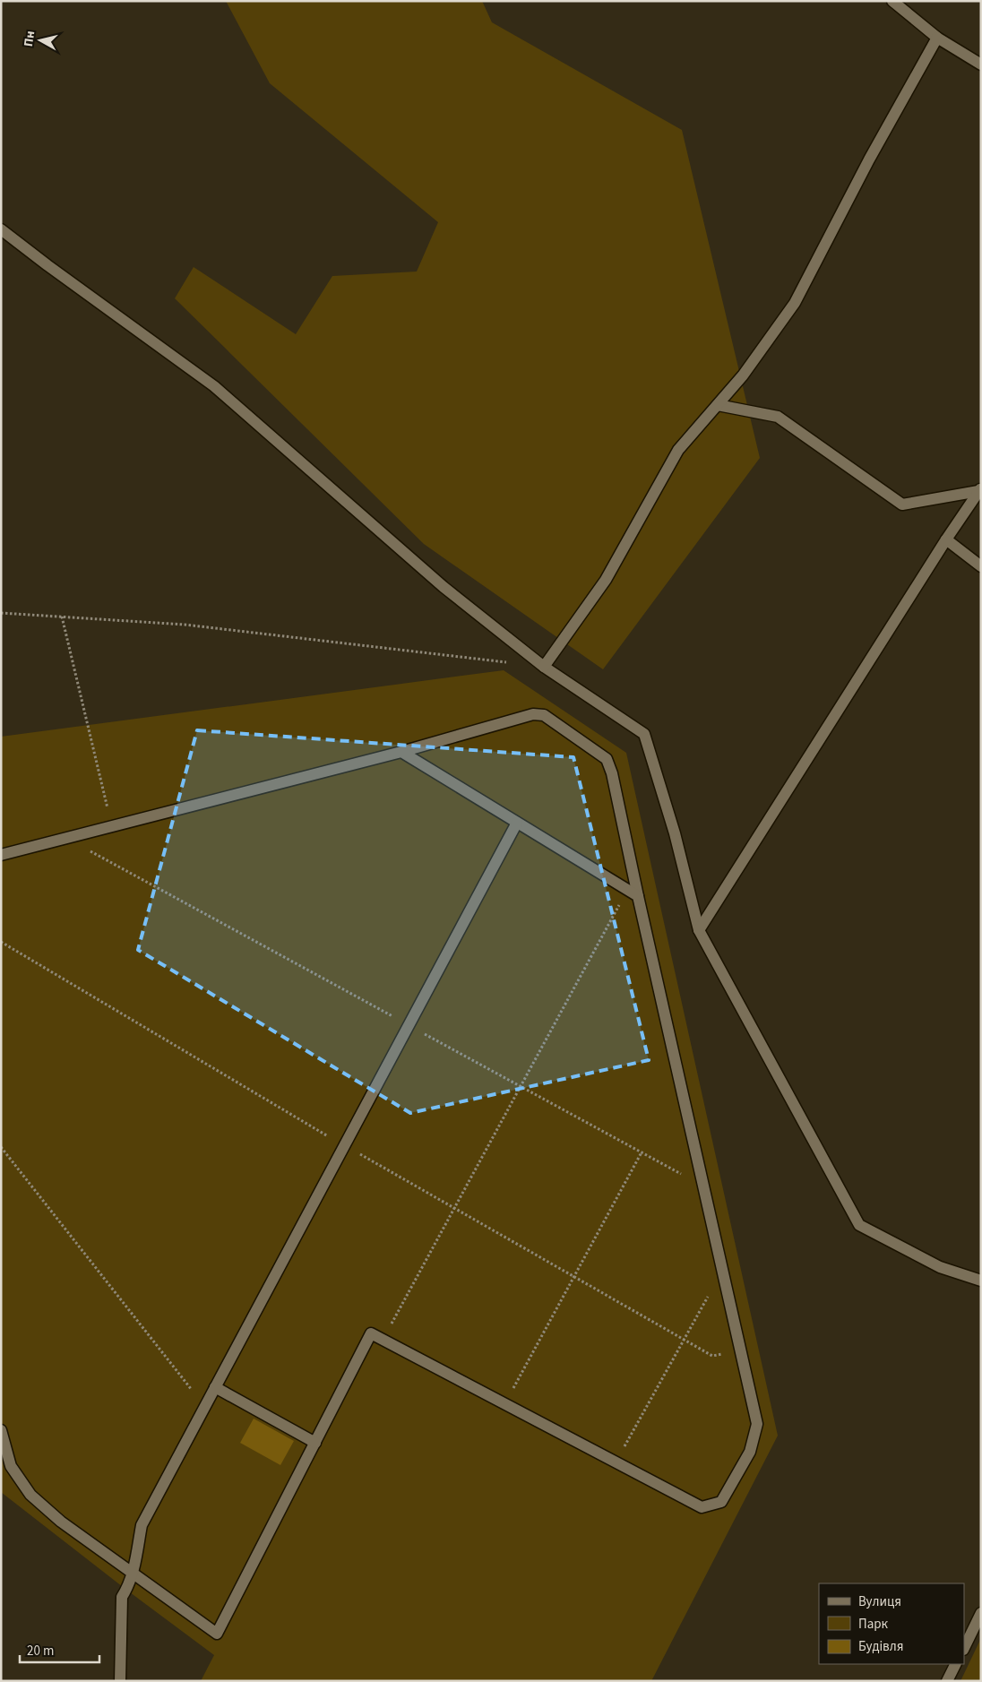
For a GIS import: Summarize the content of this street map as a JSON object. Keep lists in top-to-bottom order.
{
  "legend": ["Вулиця", "Парк", "Будівля"],
  "scale_bar": "20 m",
  "north": "left"
}
